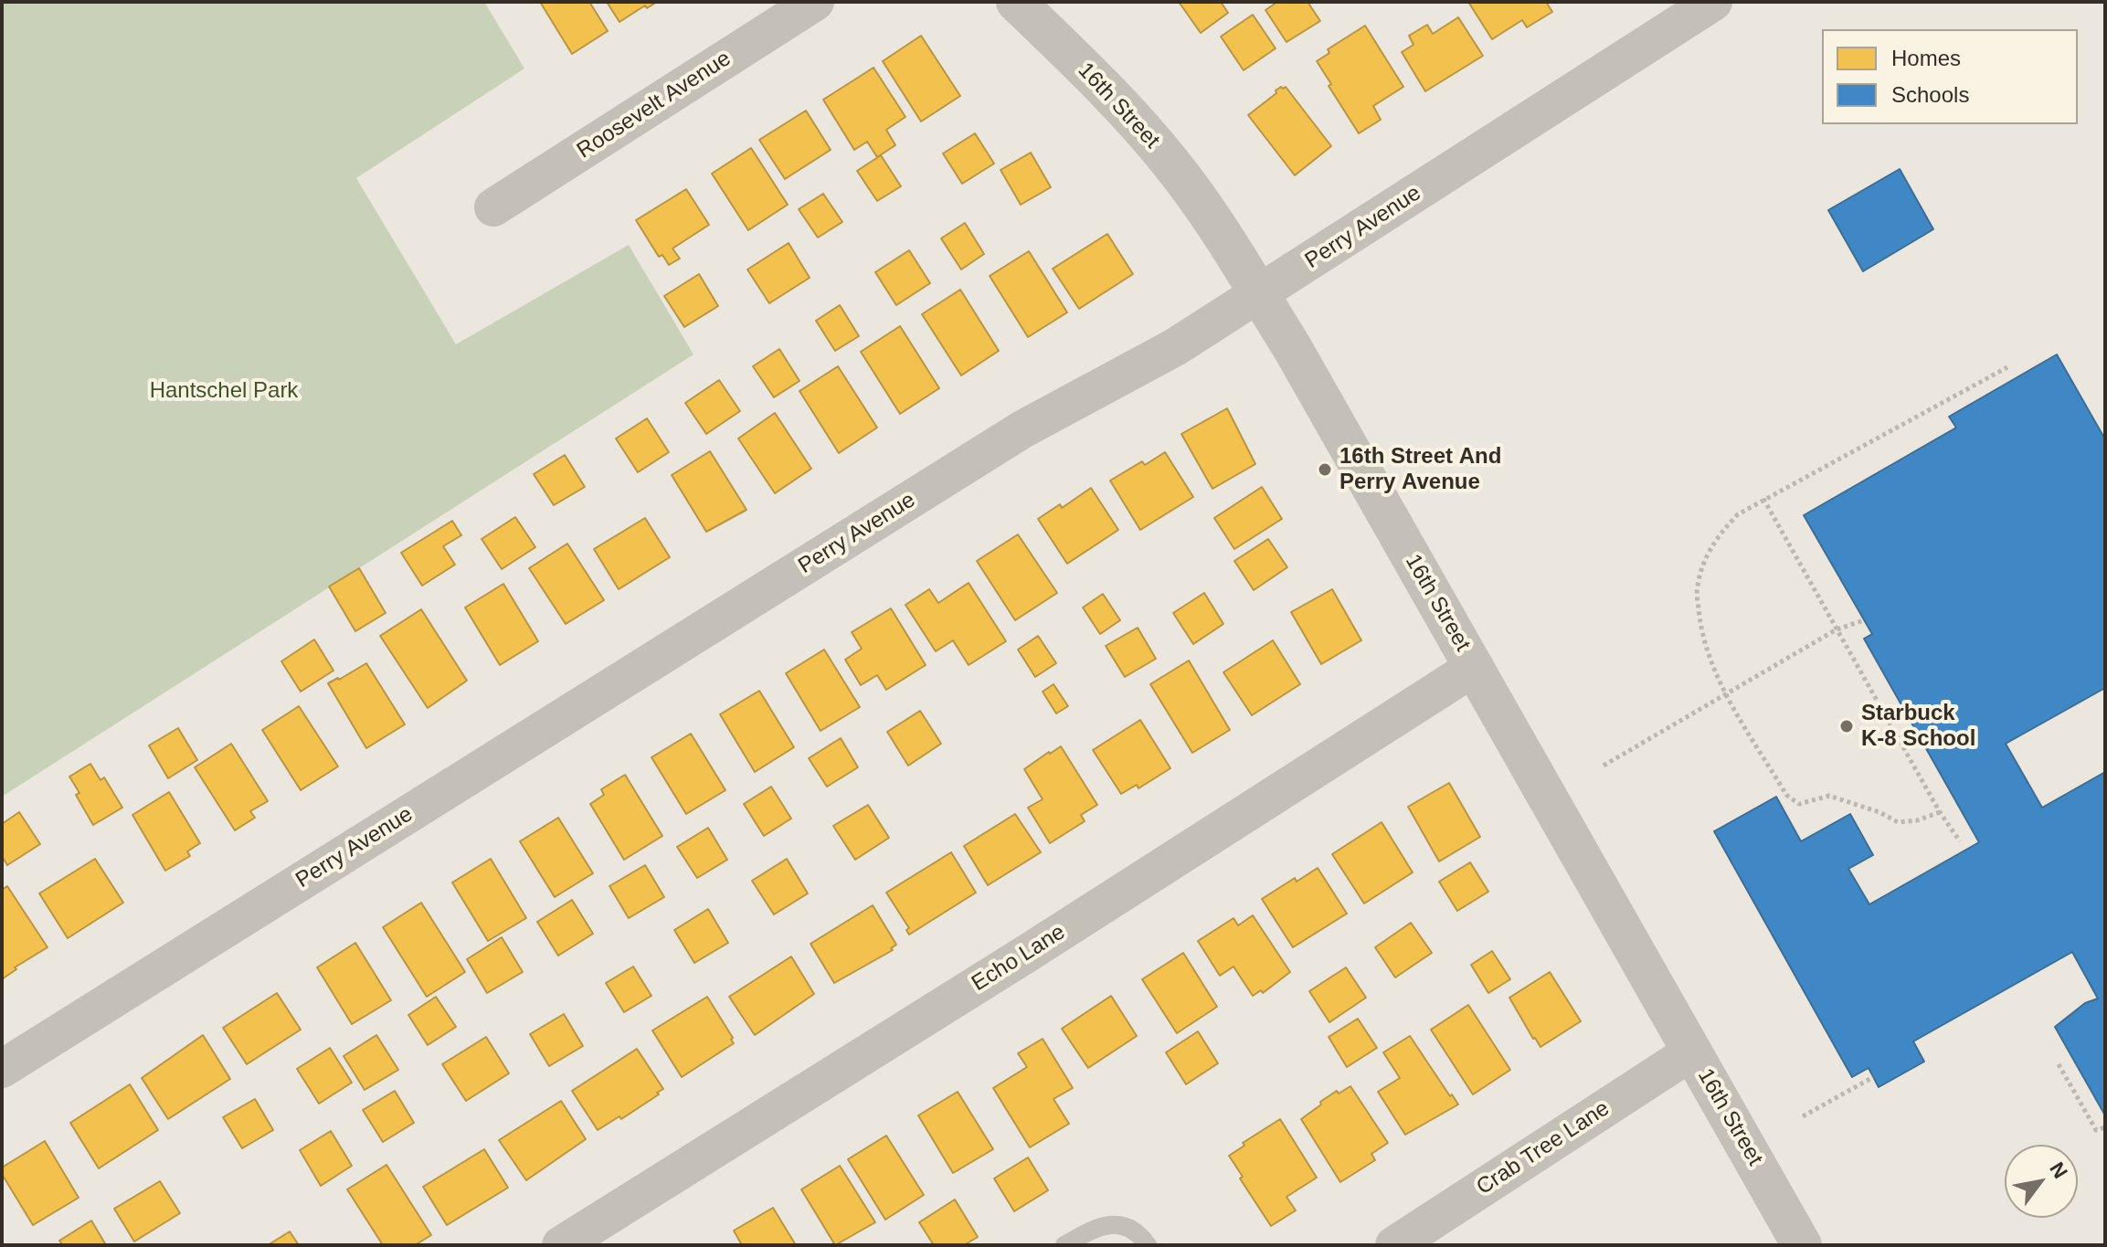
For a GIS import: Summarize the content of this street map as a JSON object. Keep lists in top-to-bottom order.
{
  "streets": {
    "street": [
      "Roosevelt Avenue",
      "16th Street",
      "Perry Avenue",
      "Echo Lane",
      "Crab Tree Lane"
    ]
  },
  "crossings": [
    ["16th Street", "Perry Avenue"],
    ["16th Street", "Echo Lane"],
    ["16th Street", "Crab Tree Lane"]
  ],
  "parks": ["Hantschel Park"],
  "places": ["16th Street And Perry Avenue", "Starbuck K-8 School"],
  "legend": ["Homes", "Schools"],
  "north": "top right"
}
